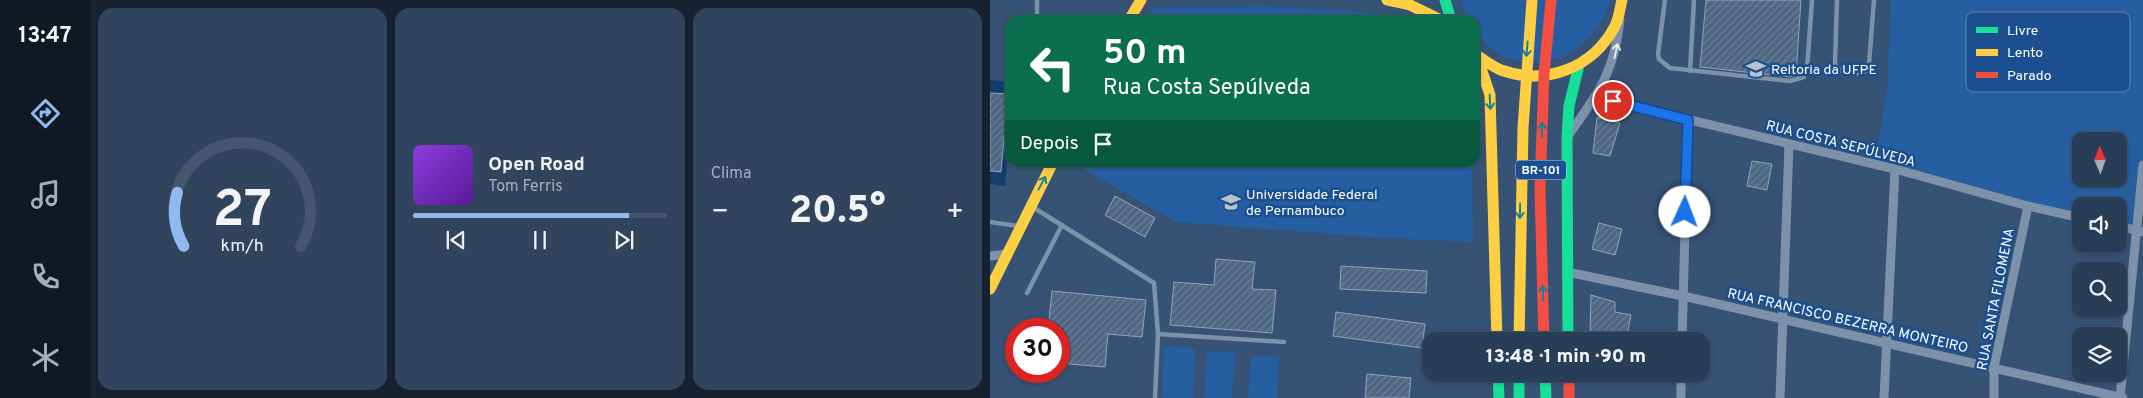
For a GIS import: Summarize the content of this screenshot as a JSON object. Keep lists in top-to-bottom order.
{
  "streets": {
    "main road": ["BR-101"],
    "street": ["RUA COSTA SEPÚLVEDA", "RUA SANTA FILOMENA", "RUA FRANCISCO BEZERRA MONTEIRO"]
  },
  "crossings": [
    ["RUA COSTA SEPÚLVEDA", "RUA SANTA FILOMENA"],
    ["RUA SANTA FILOMENA", "RUA FRANCISCO BEZERRA MONTEIRO"]
  ],
  "places": {
    "school or university": ["Reitoria da UFPE", "Universidade Federal de Pernambuco"]
  },
  "legend": ["Livre", "Lento", "Parado"],
  "north": "top",
  "page": {
    "tabs": "13:47",
    "tile": "Clima",
    "turn": ["50 m", "Rua Costa Sepúlveda"],
    "then": "Depois",
    "song": ["Open Road", "Tom Ferris"],
    "heat": ["−", "20.5°", "+"],
    "limit": "30",
    "trip": "13:48 · 1 min · 90 m",
    "gauge": ["27", "km/h"]
  }
}
